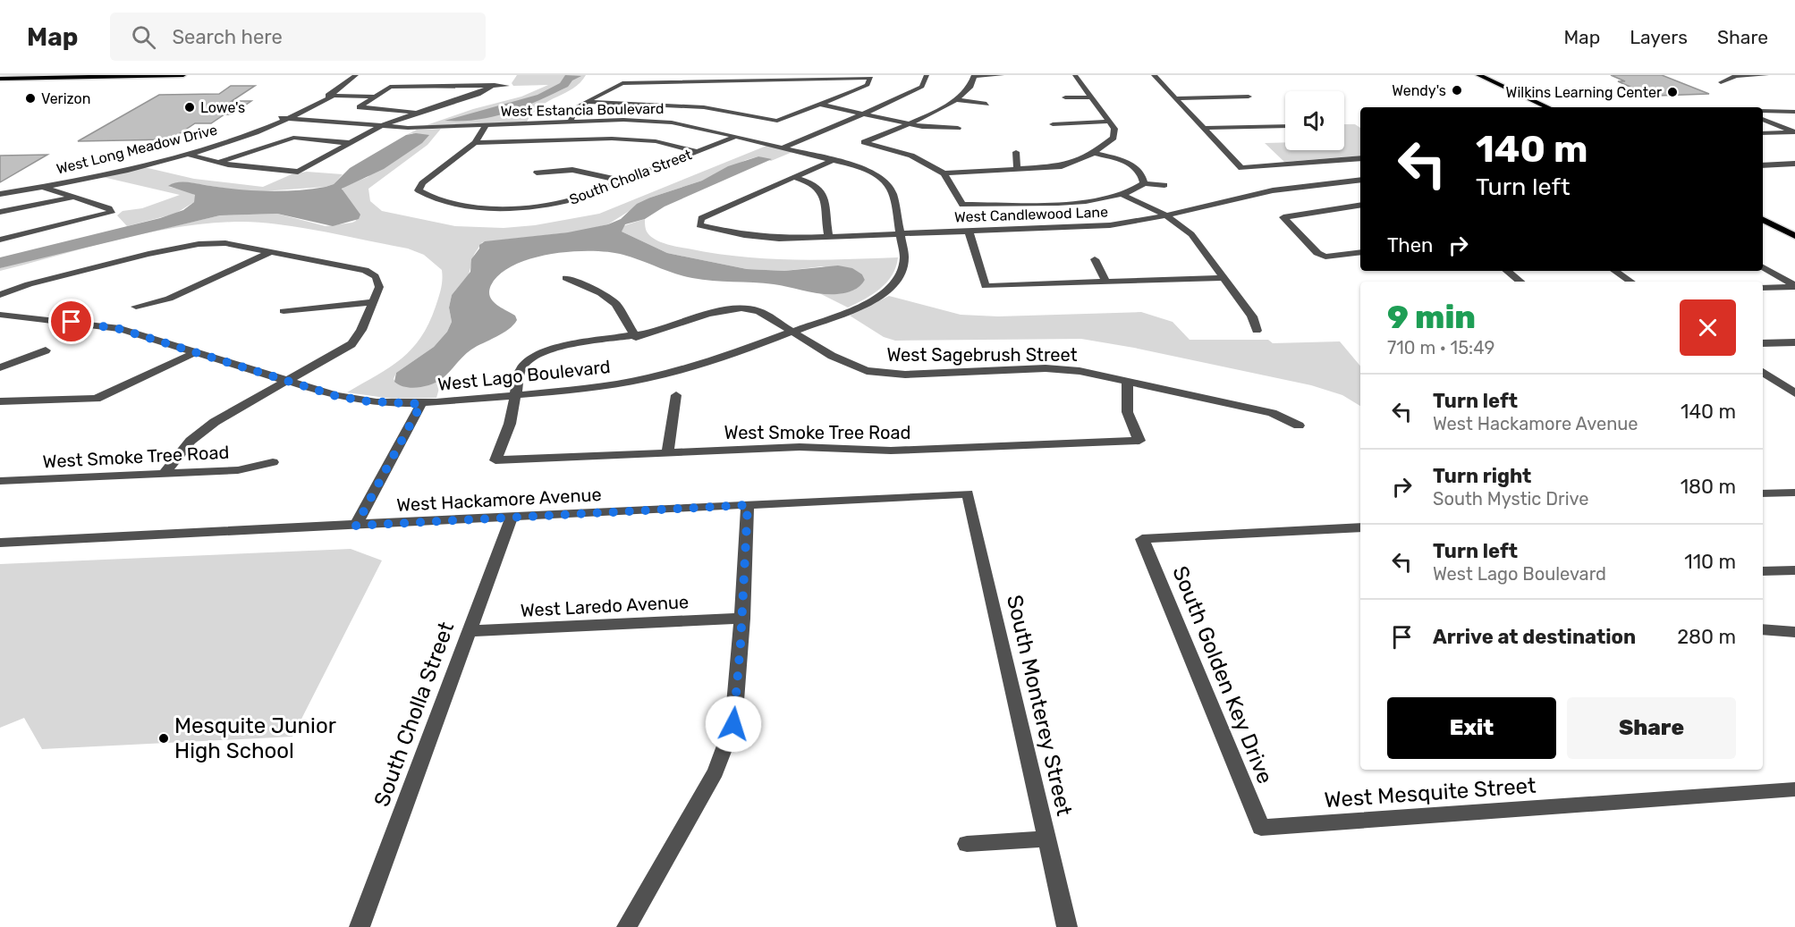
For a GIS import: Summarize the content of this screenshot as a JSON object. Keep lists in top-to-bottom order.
{
  "streets": {
    "street": [
      "West Estancia Boulevard",
      "West Long Meadow Drive",
      "South Cholla Street",
      "West Candlewood Lane",
      "West Sagebrush Street",
      "West Lago Boulevard",
      "West Smoke Tree Road",
      "West Hackamore Avenue",
      "West Laredo Avenue",
      "South Golden Key Drive",
      "South Monterey Street",
      "West Mesquite Street"
    ]
  },
  "crossings": [
    ["West Estancia Boulevard", "West Long Meadow Drive"],
    ["West Estancia Boulevard", "South Cholla Street"],
    ["West Estancia Boulevard", "West Candlewood Lane"],
    ["West Estancia Boulevard", "West Lago Boulevard"],
    ["South Cholla Street", "West Hackamore Avenue"],
    ["South Cholla Street", "West Laredo Avenue"],
    ["West Candlewood Lane", "West Lago Boulevard"],
    ["West Sagebrush Street", "West Lago Boulevard"],
    ["West Sagebrush Street", "West Smoke Tree Road"],
    ["West Lago Boulevard", "West Smoke Tree Road"],
    ["West Hackamore Avenue", "South Monterey Street"],
    ["South Golden Key Drive", "West Mesquite Street"]
  ],
  "places": [
    "Wendy's",
    "Wilkins Learning Center",
    "Verizon",
    "Lowe's",
    "Mesquite Junior High School"
  ],
  "page": {
    "header": "Map",
    "search": "Search here",
    "nav": ["Map", "Layers", "Share"],
    "turn": ["140 m", "Turn left"],
    "then": "Then",
    "heading": ["9 min", "710 m · 15:49"],
    "list": [
      {
        "name": "Turn left",
        "note": "West Hackamore Avenue",
        "value": "140 m"
      },
      {
        "name": "Turn right",
        "note": "South Mystic Drive",
        "value": "180 m"
      },
      {
        "name": "Turn left",
        "note": "West Lago Boulevard",
        "value": "110 m"
      },
      {
        "name": "Arrive at destination",
        "value": "280 m"
      }
    ],
    "buttons": ["Exit", "Share"]
  }
}
